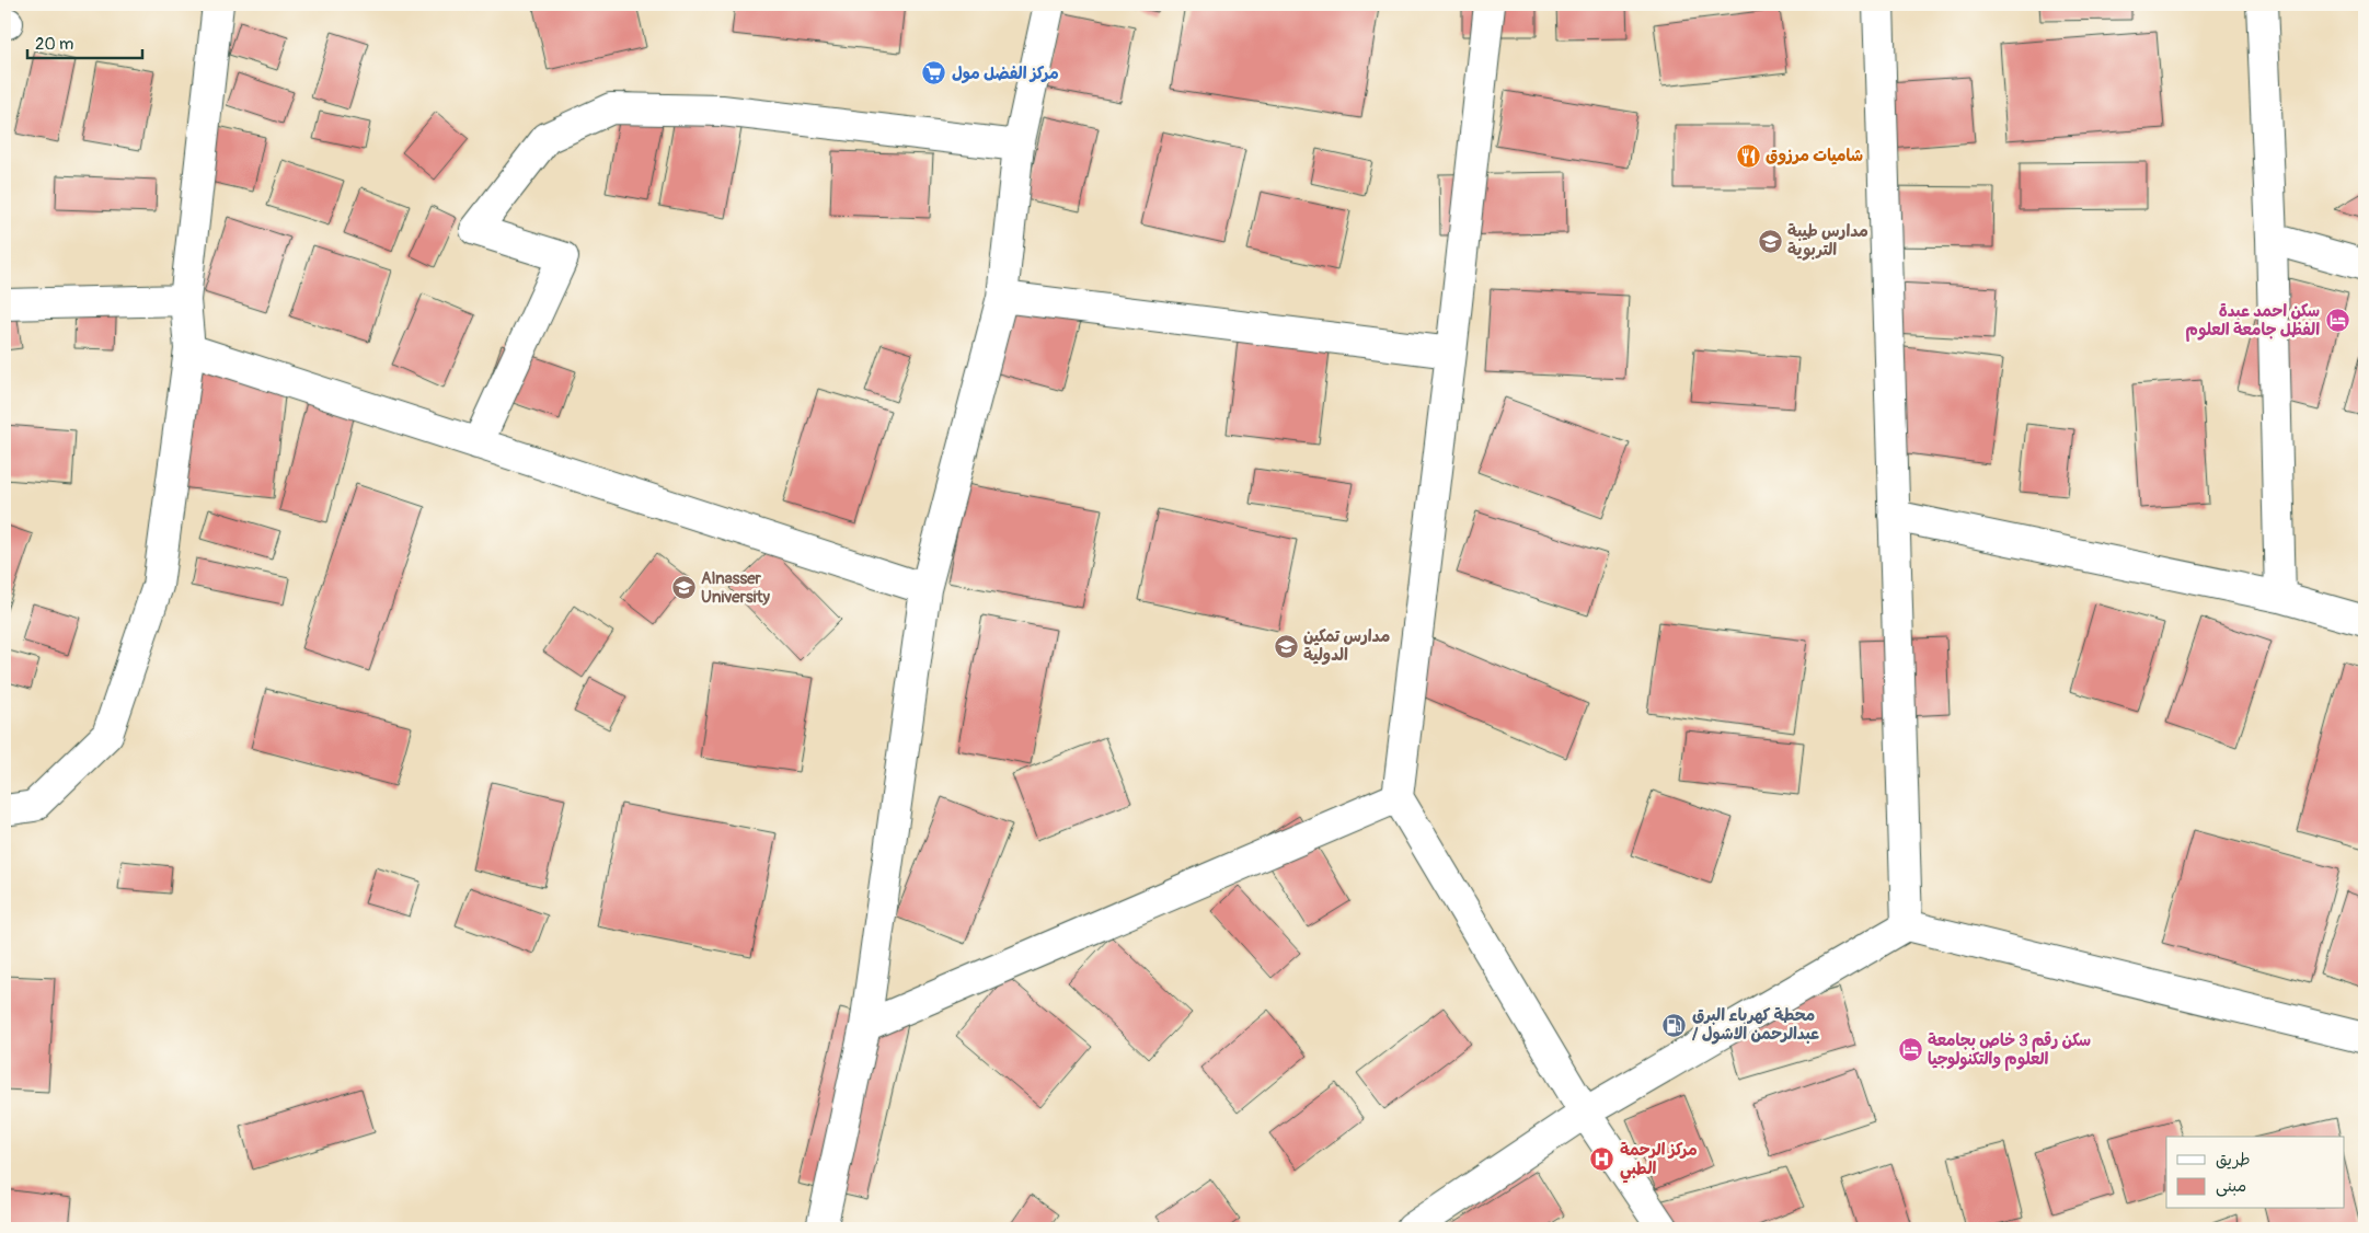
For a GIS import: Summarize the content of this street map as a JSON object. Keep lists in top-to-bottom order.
{
  "places": {
    "supermarket": ["مركز الفضل مول"],
    "restaurant": ["شاميات مرزوق"],
    "school or university": ["مدارس طيبة التربوية", "Alnasser University", "مدارس تمكين الدولية"],
    "hotel": ["سكن احمد عبدة الفظل جامعة العلوم", "سكن رقم 3 خاص بجامعة العلوم والتكنولوجيا"],
    "fuel station": ["محطة كهرباء البرق / عبدالرحمن الاشول"],
    "hospital": ["مركز الرحمة الطبي"]
  },
  "legend": ["طريق", "مبنى"],
  "scale_bar": "20 m"
}
